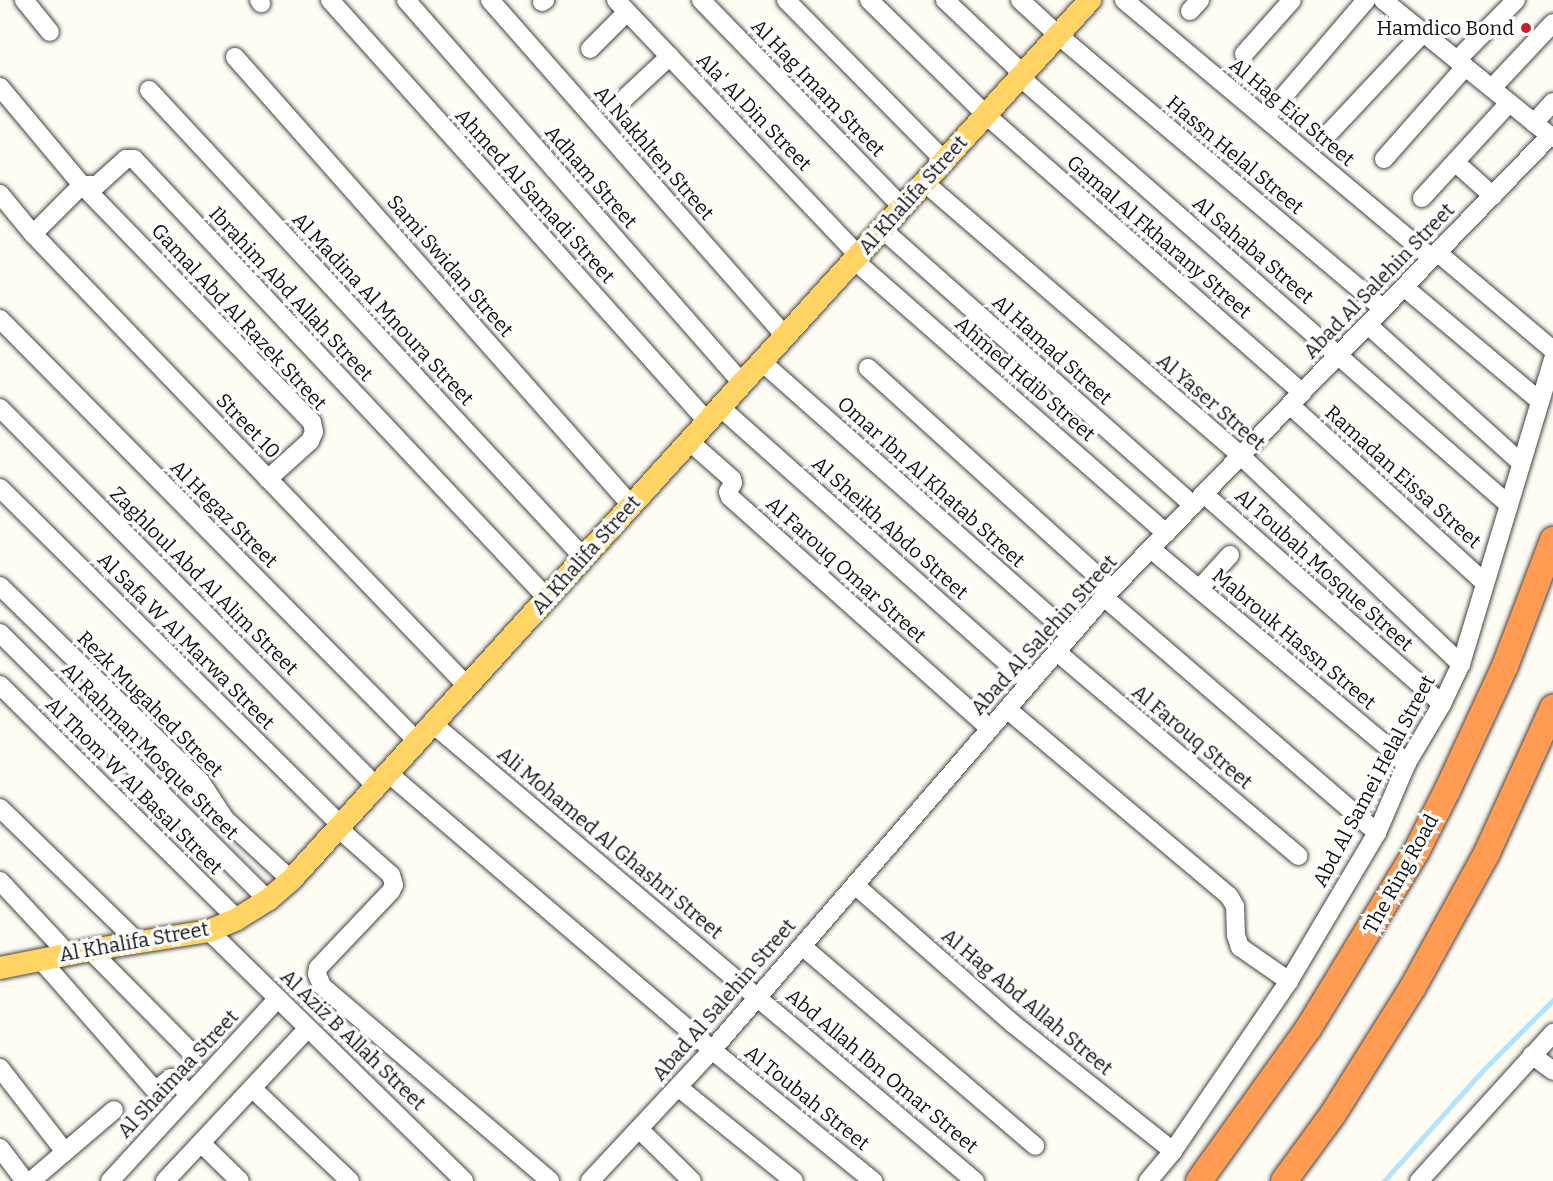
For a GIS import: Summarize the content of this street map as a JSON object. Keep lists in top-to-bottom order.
{
  "streets": {
    "highway": ["The Ring Road"],
    "main road": ["Al Khalifa Street"],
    "street": [
      "Al Hag Imam Street",
      "Ala' Al Din Street",
      "Al Hag Eid Street",
      "Al Nakhlten Street",
      "Hassn Helal Street",
      "Adham Street",
      "Ahmed Al Samadi Street",
      "Gamal Al Fkharany Street",
      "Al Sahaba Street",
      "Sami Swidan Street",
      "Abad Al Salehin Street",
      "Ibrahim Abd Allah Street",
      "Al Madina Al Mnoura Street",
      "Gamal Abd Al Razek Street",
      "Al Hamad Street",
      "Ahmed Hdib Street",
      "Al Yaser Street",
      "Street 10",
      "Ramadan Eissa Street",
      "Omar Ibn Al Khatab Street",
      "Al Hegaz Street",
      "Al Sheikh Abdo Street",
      "Al Farouq Omar Street",
      "Al Toubah Mosque Street",
      "Zaghloul Abd Al Alim Street",
      "Mabrouk Hassn Street",
      "Al Safa W Al Marwa Street",
      "Rezk Mugahed Street",
      "Al Farouq Street",
      "Al Rahman Mosque Street",
      "Abd Al Samei Helal Street",
      "Al Thom W Al Basal Street",
      "Ali Mohamed Al Ghashri Street",
      "Al Hag Abd Allah Street",
      "Al Aziz B Allah Street",
      "Abd Allah Ibn Omar Street",
      "Al Shaimaa Street",
      "Al Toubah Street"
    ]
  },
  "crossings": [
    ["Al Hag Imam Street", "Al Khalifa Street"],
    ["Ala' Al Din Street", "Al Khalifa Street"],
    ["Ala' Al Din Street", "Ahmed Hdib Street"],
    ["Al Hag Eid Street", "Abad Al Salehin Street"],
    ["Al Nakhlten Street", "Al Khalifa Street"],
    ["Hassn Helal Street", "Al Khalifa Street"],
    ["Hassn Helal Street", "Abad Al Salehin Street"],
    ["Adham Street", "Al Khalifa Street"],
    ["Al Khalifa Street", "Ahmed Al Samadi Street"],
    ["Al Khalifa Street", "Gamal Al Fkharany Street"],
    ["Al Khalifa Street", "Al Sahaba Street"],
    ["Al Khalifa Street", "Sami Swidan Street"],
    ["Al Khalifa Street", "Ibrahim Abd Allah Street"],
    ["Al Khalifa Street", "Al Madina Al Mnoura Street"],
    ["Al Khalifa Street", "Al Hamad Street"],
    ["Al Khalifa Street", "Ahmed Hdib Street"],
    ["Al Khalifa Street", "Al Yaser Street"],
    ["Al Khalifa Street", "Street 10"],
    ["Al Khalifa Street", "Omar Ibn Al Khatab Street"],
    ["Al Khalifa Street", "Al Hegaz Street"],
    ["Al Khalifa Street", "Al Sheikh Abdo Street"],
    ["Al Khalifa Street", "Al Farouq Omar Street"],
    ["Al Khalifa Street", "Zaghloul Abd Al Alim Street"],
    ["Al Khalifa Street", "Al Safa W Al Marwa Street"],
    ["Al Khalifa Street", "Rezk Mugahed Street"],
    ["Al Khalifa Street", "Al Rahman Mosque Street"],
    ["Al Khalifa Street", "Al Thom W Al Basal Street"],
    ["Al Khalifa Street", "Ali Mohamed Al Ghashri Street"],
    ["Al Khalifa Street", "Al Aziz B Allah Street"],
    ["Ahmed Al Samadi Street", "Al Sheikh Abdo Street"],
    ["Gamal Al Fkharany Street", "Abad Al Salehin Street"],
    ["Gamal Al Fkharany Street", "Ramadan Eissa Street"],
    ["Al Sahaba Street", "Abad Al Salehin Street"],
    ["Al Sahaba Street", "Abd Al Samei Helal Street"],
    ["Abad Al Salehin Street", "Al Hamad Street"],
    ["Abad Al Salehin Street", "Ahmed Hdib Street"],
    ["Abad Al Salehin Street", "Al Yaser Street"],
    ["Abad Al Salehin Street", "Ramadan Eissa Street"],
    ["Abad Al Salehin Street", "Omar Ibn Al Khatab Street"],
    ["Abad Al Salehin Street", "Al Sheikh Abdo Street"],
    ["Abad Al Salehin Street", "Al Farouq Omar Street"],
    ["Abad Al Salehin Street", "Al Toubah Mosque Street"],
    ["Abad Al Salehin Street", "Zaghloul Abd Al Alim Street"],
    ["Abad Al Salehin Street", "Mabrouk Hassn Street"],
    ["Abad Al Salehin Street", "Al Farouq Street"],
    ["Abad Al Salehin Street", "Ali Mohamed Al Ghashri Street"],
    ["Abad Al Salehin Street", "Al Hag Abd Allah Street"],
    ["Abad Al Salehin Street", "Abd Allah Ibn Omar Street"],
    ["Abad Al Salehin Street", "Al Toubah Street"],
    ["Ibrahim Abd Allah Street", "Gamal Abd Al Razek Street"],
    ["Gamal Abd Al Razek Street", "Street 10"],
    ["Al Hamad Street", "Al Toubah Mosque Street"],
    ["Al Yaser Street", "Abd Al Samei Helal Street"],
    ["Ramadan Eissa Street", "Abd Al Samei Helal Street"],
    ["Al Toubah Mosque Street", "Abd Al Samei Helal Street"],
    ["Zaghloul Abd Al Alim Street", "Al Toubah Street"],
    ["Mabrouk Hassn Street", "Abd Al Samei Helal Street"],
    ["Abd Al Samei Helal Street", "Al Hag Abd Allah Street"],
    ["Ali Mohamed Al Ghashri Street", "Abd Allah Ibn Omar Street"],
    ["Al Aziz B Allah Street", "Al Shaimaa Street"]
  ],
  "places": ["Hamdico Bond"]
}
